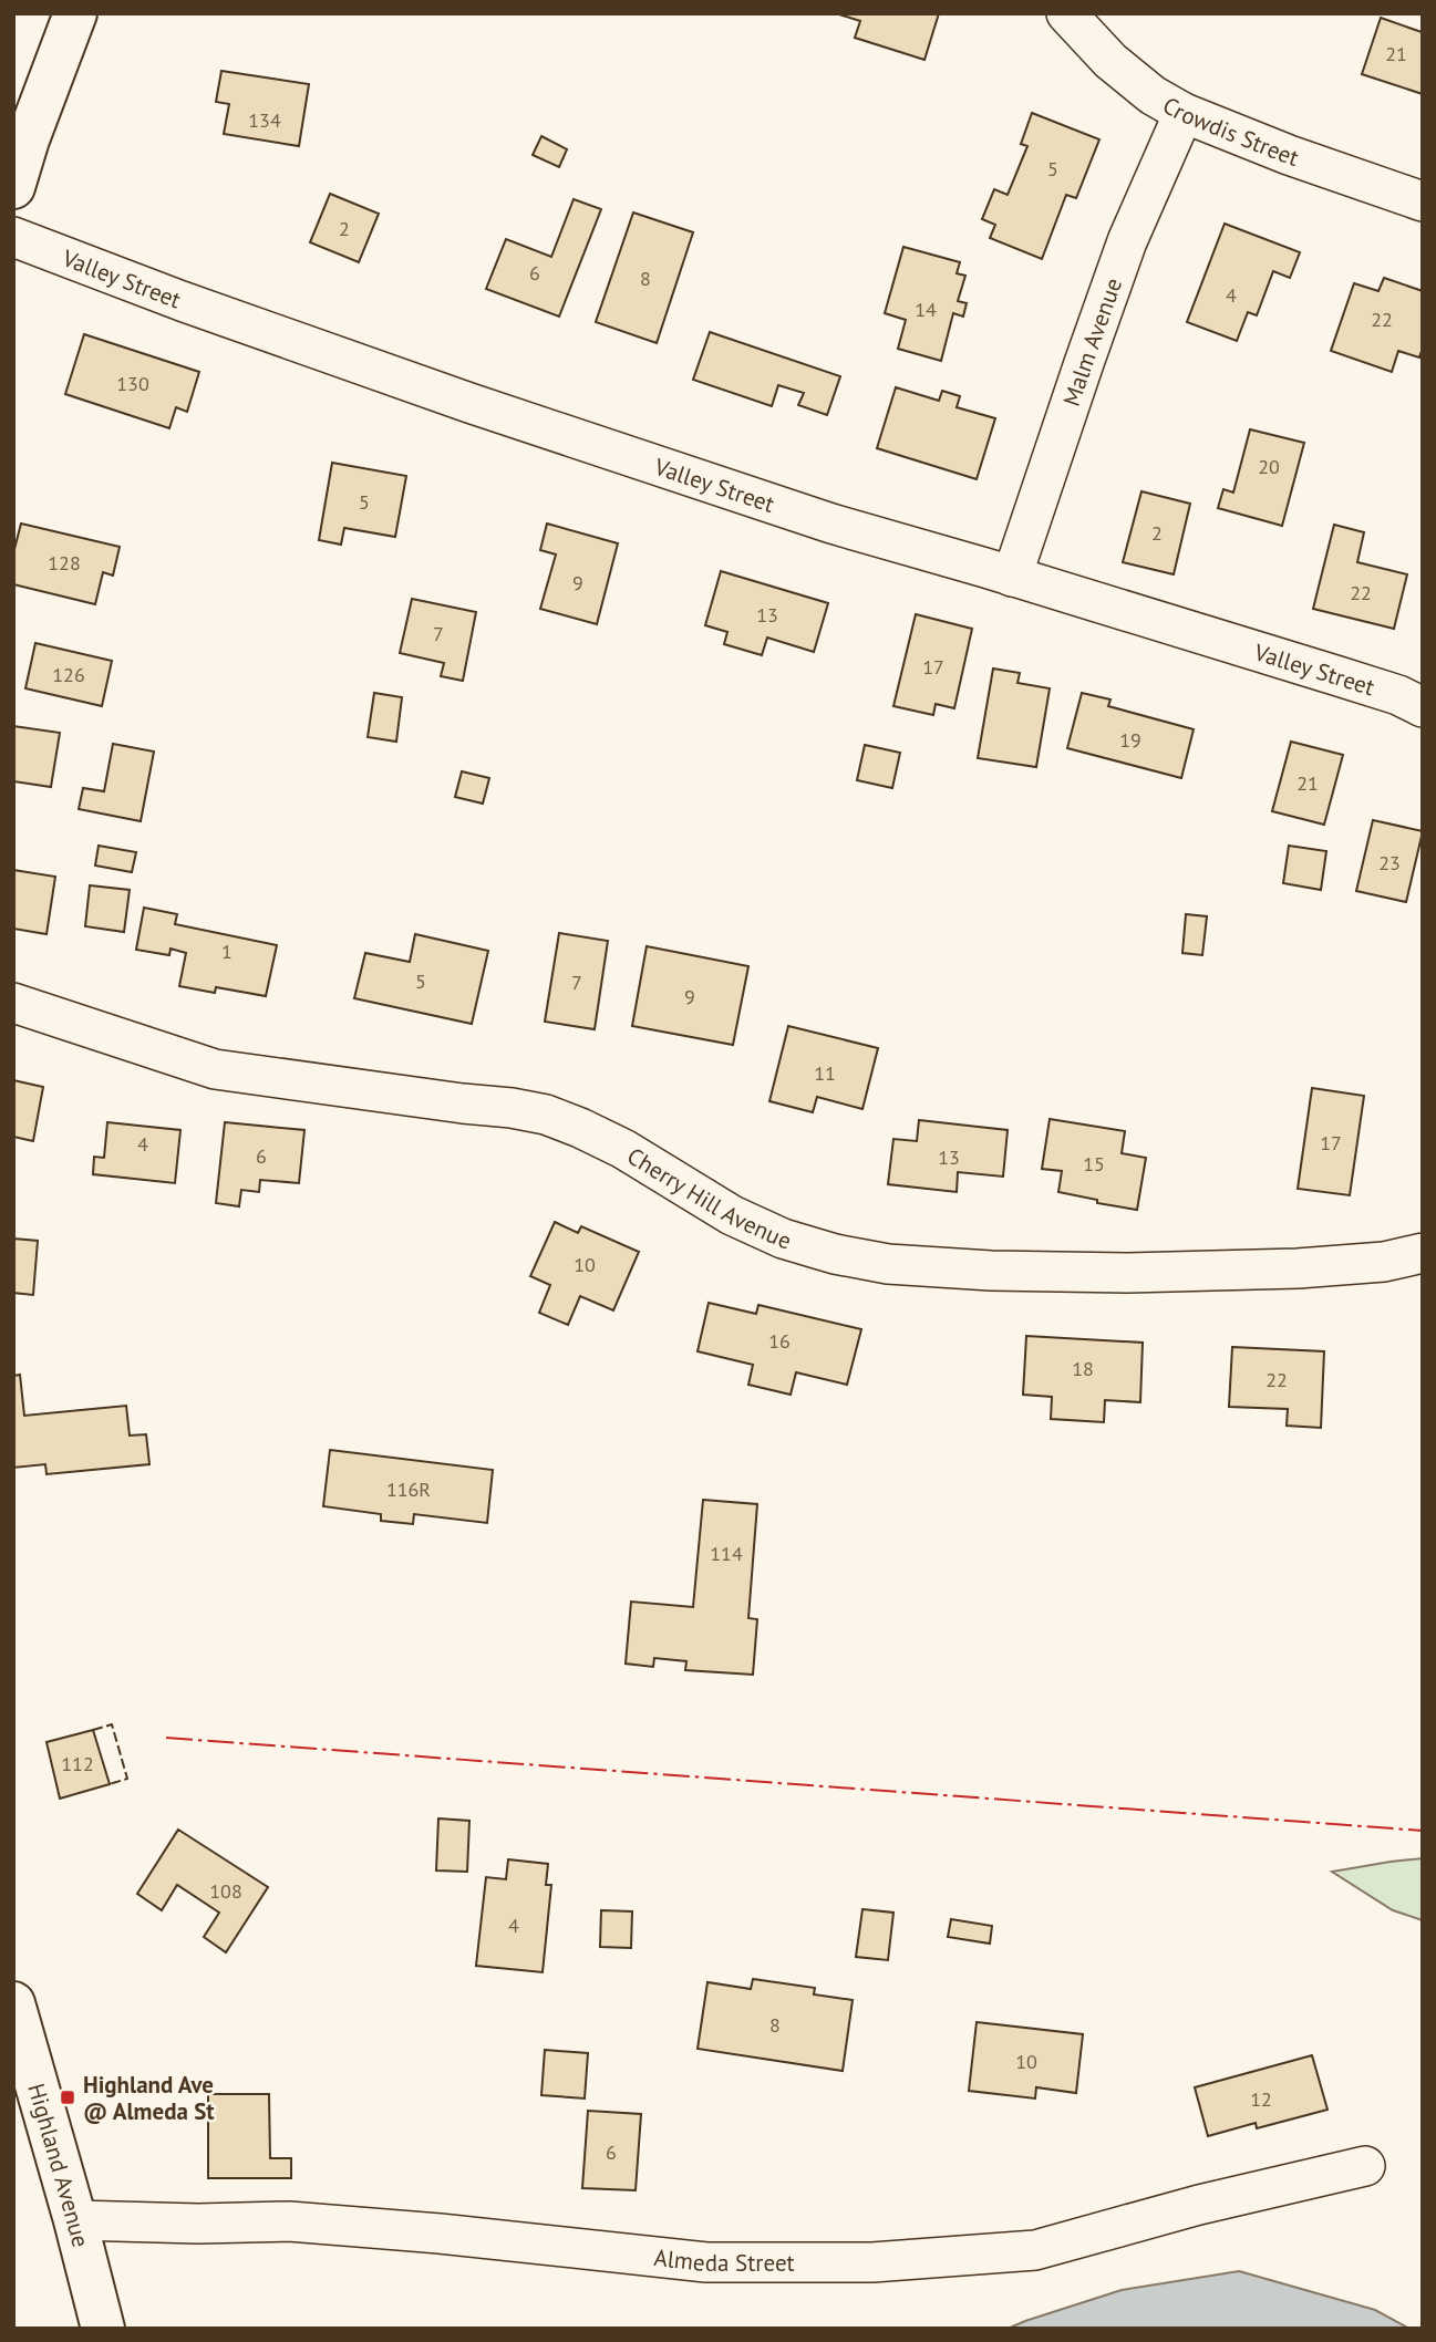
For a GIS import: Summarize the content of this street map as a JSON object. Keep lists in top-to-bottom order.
{
  "streets": {
    "main road": ["Highland Avenue"],
    "street": [
      "Crowdis Street",
      "Valley Street",
      "Malm Avenue",
      "Cherry Hill Avenue",
      "Almeda Street"
    ]
  },
  "crossings": [
    ["Crowdis Street", "Malm Avenue"],
    ["Valley Street", "Malm Avenue"],
    ["Highland Avenue", "Almeda Street"]
  ],
  "places": {
    "transit": ["Highland Ave @ Almeda St"]
  },
  "house_numbers": [
    "21",
    "134",
    "5",
    "2",
    "6",
    "8",
    "4",
    "14",
    "22",
    "130",
    "20",
    "5",
    "2",
    "128",
    "9",
    "22",
    "13",
    "7",
    "17",
    "126",
    "19",
    "21",
    "23",
    "1",
    "5",
    "7",
    "9",
    "11",
    "17",
    "4",
    "6",
    "13",
    "15",
    "10",
    "16",
    "18",
    "22",
    "116R",
    "114",
    "112",
    "108",
    "4",
    "8",
    "10",
    "12",
    "6"
  ]
}
